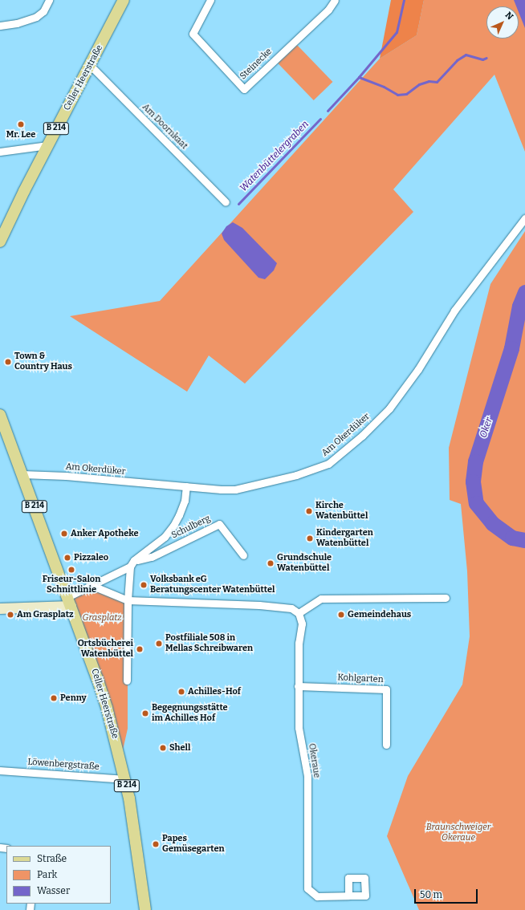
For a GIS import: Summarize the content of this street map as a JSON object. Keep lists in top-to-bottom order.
{
  "streets": {
    "main road": ["Celler Heerstraße", "B 214"],
    "street": [
      "Steinecke",
      "Am Doornkaat",
      "Am Okerdüker",
      "Schulberg",
      "Kohlgarten",
      "Okeraue",
      "Löwenbergstraße"
    ]
  },
  "crossings": [
    ["Celler Heerstraße", "Am Doornkaat"],
    ["Celler Heerstraße", "Am Okerdüker"],
    ["Celler Heerstraße", "Löwenbergstraße"],
    ["Am Okerdüker", "Schulberg"],
    ["Kohlgarten", "Okeraue"]
  ],
  "water": ["Watenbüttelergraben", "Oker"],
  "parks": ["Grasplatz", "Braunschweiger Okeraue"],
  "places": [
    "Mr. Lee",
    "Town & Country Haus",
    "Kirche Watenbüttel",
    "Anker Apotheke",
    "Kindergarten Watenbüttel",
    "Pizzaleo",
    "Grundschule Watenbüttel",
    "Friseur-Salon Schnittlinie",
    "Volksbank eG Beratungscenter Watenbüttel",
    "Am Grasplatz",
    "Gemeindehaus",
    "Postfiliale 508 in Mellas Schreibwaren",
    "Ortsbücherei Watenbüttel",
    "Achilles-Hof",
    "Penny",
    "Begegnungsstätte im Achilles Hof",
    "Shell",
    "Papes Gemüsegarten"
  ],
  "legend": ["Straße", "Park", "Wasser"],
  "scale_bar": "50 m",
  "north": "top right"
}
